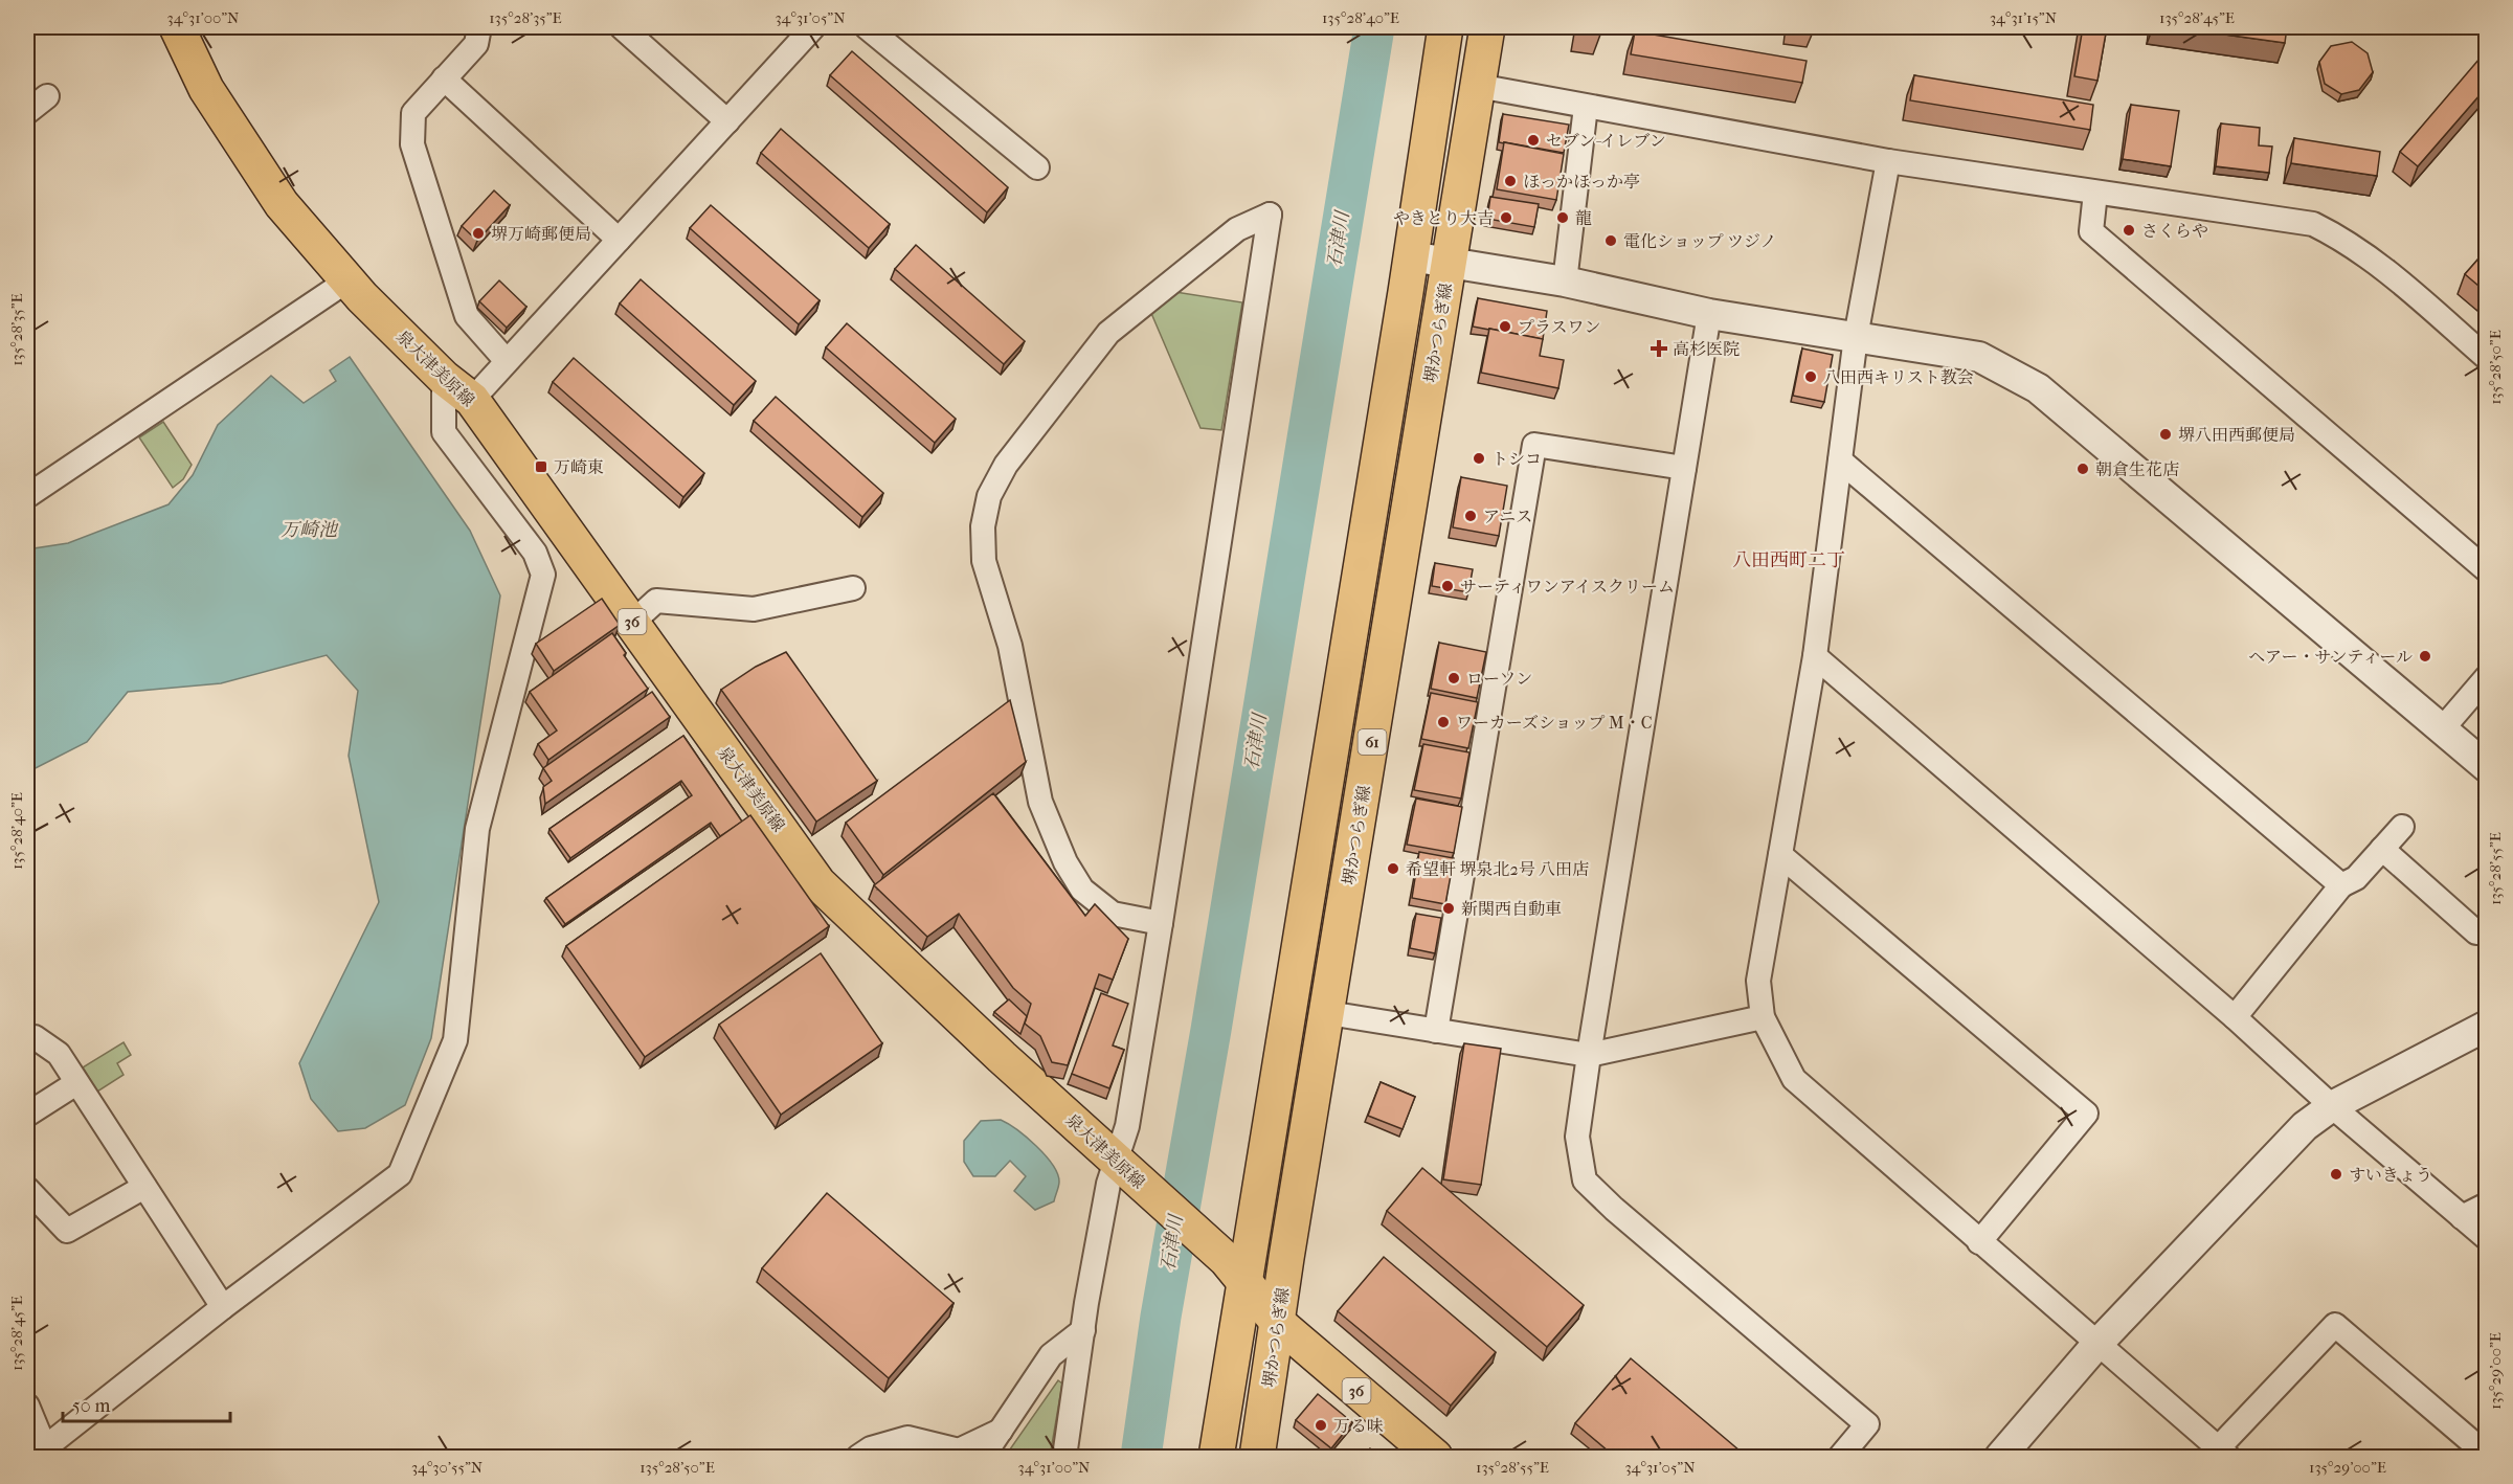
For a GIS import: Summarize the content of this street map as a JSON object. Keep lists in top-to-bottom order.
{
  "streets": {
    "main road": [
      "堺かつらぎ線",
      "泉大津美原線",
      "36",
      "61"
    ]
  },
  "crossings": [
    ["堺かつらぎ線", "泉大津美原線"],
    ["泉大津美原線", "61"]
  ],
  "districts": ["八田西町二丁"],
  "water": ["石津川", "万崎池"],
  "places": {
    "other": [
      "セブン-イレブン",
      "ほっかほっか亭",
      "やきとり大吉",
      "龍",
      "さくらや",
      "堺万崎郵便局",
      "電化ショップ ツジノ",
      "プラスワン",
      "八田西キリスト教会",
      "堺八田西郵便局",
      "トシコ",
      "朝倉生花店",
      "アニス",
      "サーティワンアイスクリーム",
      "ヘアー・サンティール",
      "ローソン",
      "ワーカーズショップ M・C",
      "希望軒 堺泉北2号 八田店",
      "新関西自動車",
      "すいきょう",
      "万る味"
    ],
    "health": ["高杉医院"],
    "transit": ["万崎東"]
  },
  "scale_bar": "50 m",
  "coordinates": [
    "34°31'00\"N",
    "135°28'35\"E",
    "34°31'05\"N",
    "135°28'40\"E",
    "34°31'15\"N",
    "135°28'45\"E",
    "135°28'50\"E",
    "135°28'55\"E",
    "135°29'00\"E",
    "34°30'55\"N"
  ]
}
